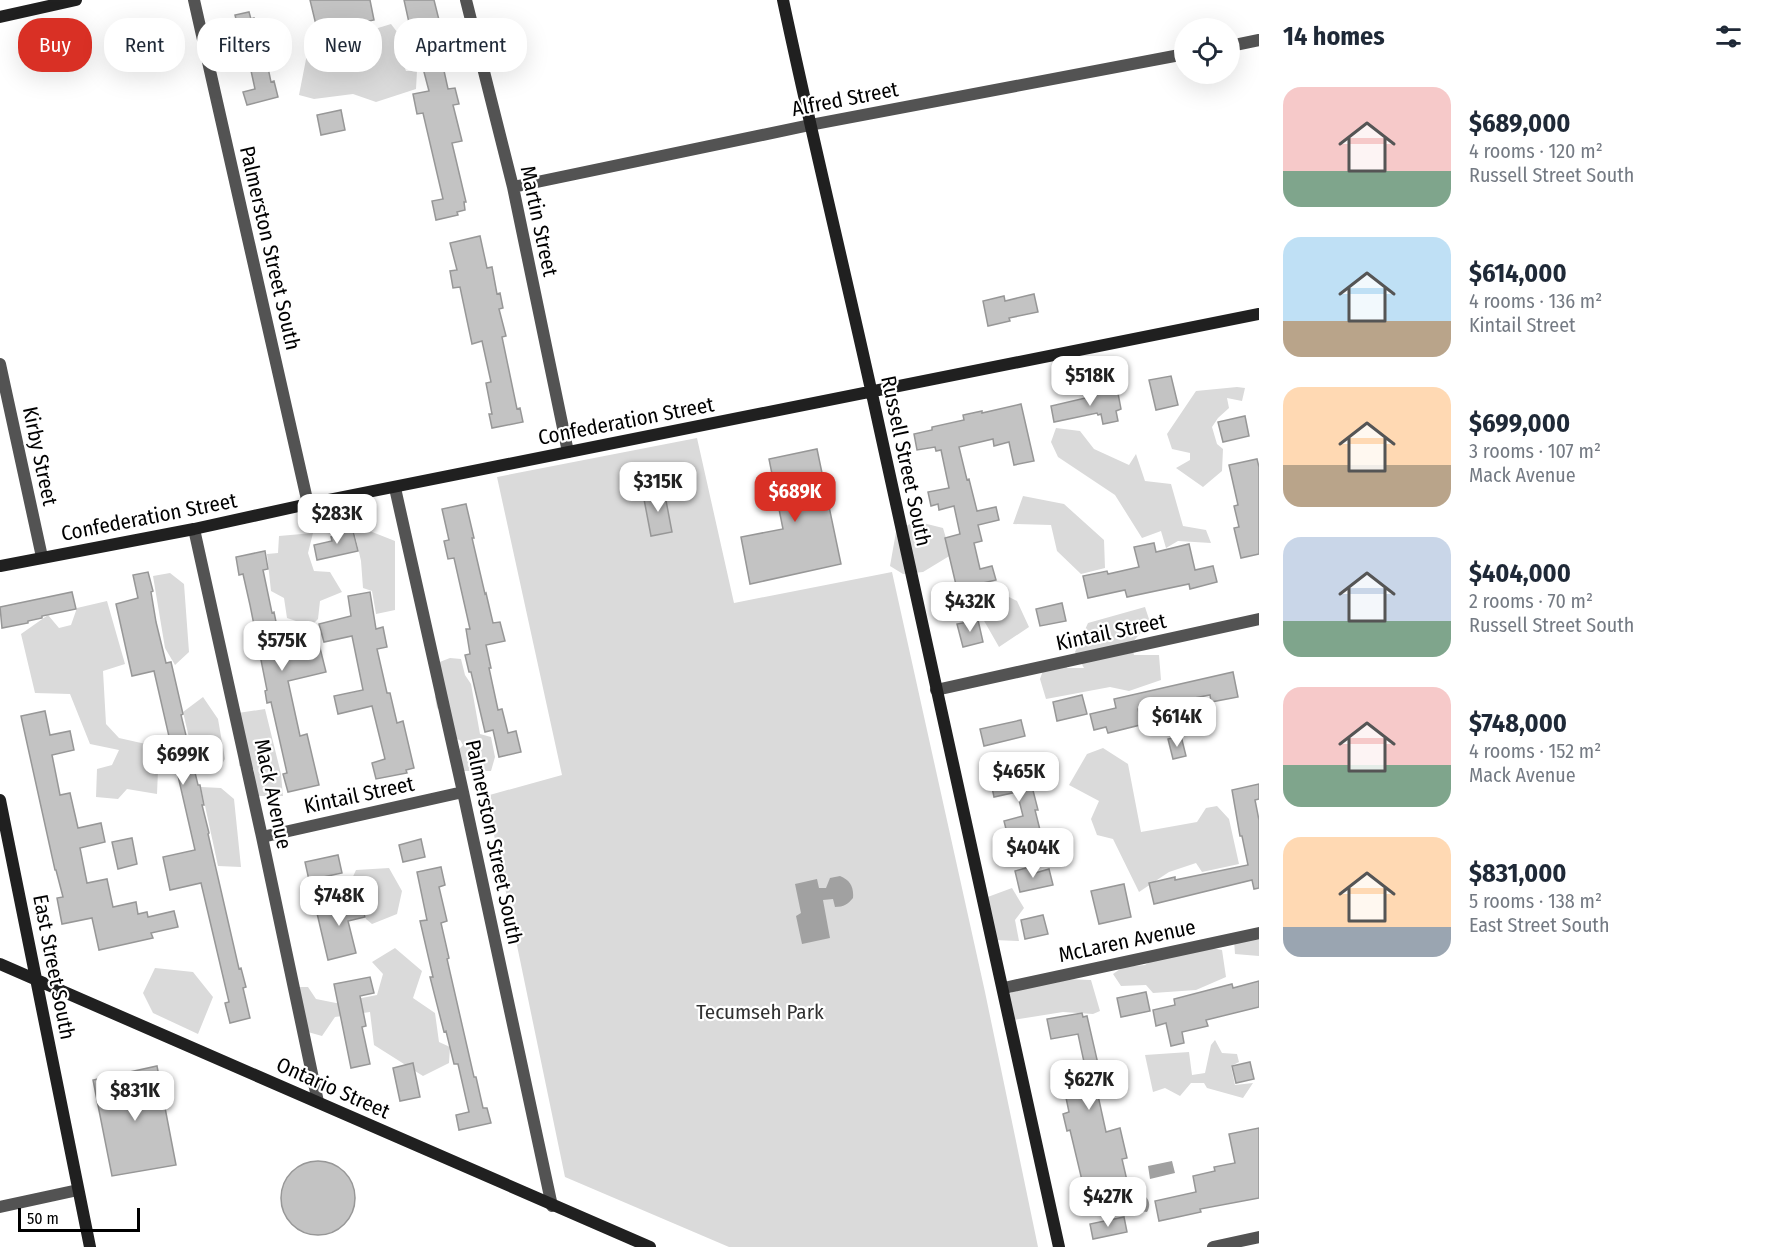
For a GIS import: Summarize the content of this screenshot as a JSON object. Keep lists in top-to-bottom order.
{
  "streets": {
    "street": [
      "Alfred Street",
      "Martin Street",
      "Palmerston Street South",
      "Confederation Street",
      "Kirby Street",
      "Russell Street South",
      "Kintail Street",
      "Mack Avenue",
      "McLaren Avenue",
      "East Street South",
      "Ontario Street"
    ]
  },
  "crossings": [
    ["Alfred Street", "Martin Street"],
    ["Alfred Street", "Russell Street South"],
    ["Martin Street", "Confederation Street"],
    ["Palmerston Street South", "Confederation Street"],
    ["Palmerston Street South", "Kintail Street"],
    ["Palmerston Street South", "Ontario Street"],
    ["Confederation Street", "Kirby Street"],
    ["Confederation Street", "Russell Street South"],
    ["Confederation Street", "Mack Avenue"],
    ["Russell Street South", "Kintail Street"],
    ["Russell Street South", "McLaren Avenue"],
    ["Kintail Street", "Mack Avenue"],
    ["Mack Avenue", "Ontario Street"],
    ["East Street South", "Ontario Street"]
  ],
  "parks": ["Tecumseh Park"],
  "scale_bar": "50 m",
  "page": {
    "heading": "14 homes",
    "chip": [
      "Buy",
      "Rent",
      "Filters",
      "New",
      "Apartment"
    ],
    "list": [
      {
        "name": "$689,000",
        "note": "4 rooms · 120 m² · Russell Street South"
      },
      {
        "name": "$614,000",
        "note": "4 rooms · 136 m² · Kintail Street"
      },
      {
        "name": "$699,000",
        "note": "3 rooms · 107 m² · Mack Avenue"
      },
      {
        "name": "$404,000",
        "note": "2 rooms · 70 m² · Russell Street South"
      },
      {
        "name": "$748,000",
        "note": "4 rooms · 152 m² · Mack Avenue"
      },
      {
        "name": "$831,000",
        "note": "5 rooms · 138 m² · East Street South"
      }
    ],
    "price": [
      "$518K",
      "$315K",
      "$689K",
      "$283K",
      "$432K",
      "$575K",
      "$614K",
      "$699K",
      "$465K",
      "$404K",
      "$748K",
      "$627K",
      "$831K",
      "$427K"
    ],
    "scale": "50 m"
  }
}
